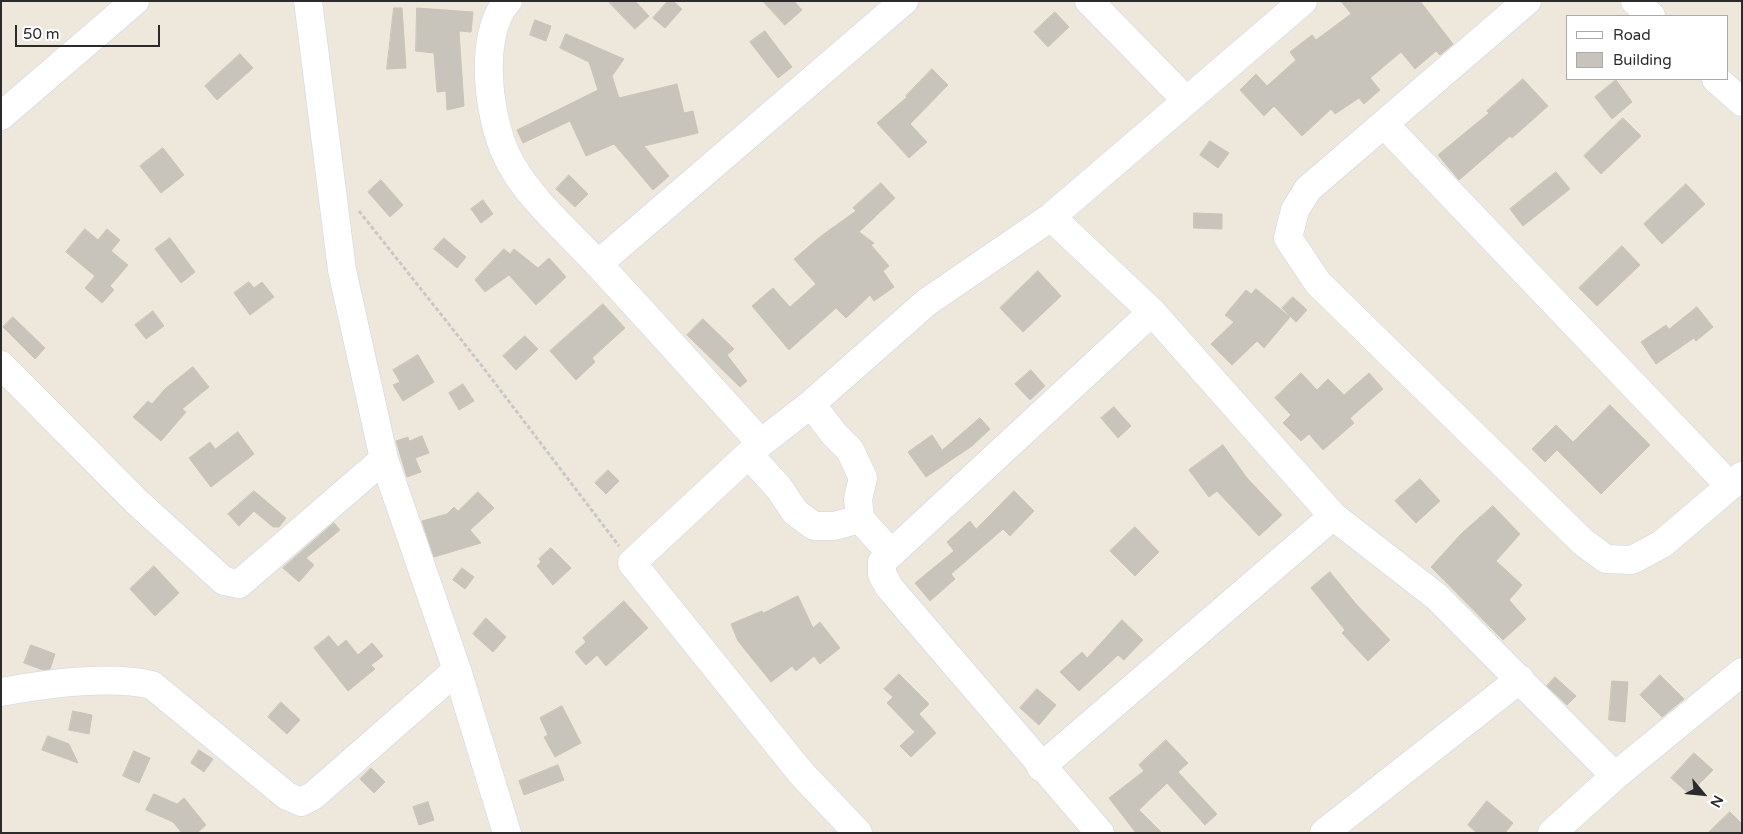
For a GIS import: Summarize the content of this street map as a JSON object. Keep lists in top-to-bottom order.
{
  "legend": ["Road", "Building"],
  "scale_bar": "50 m",
  "north": "bottom right"
}
